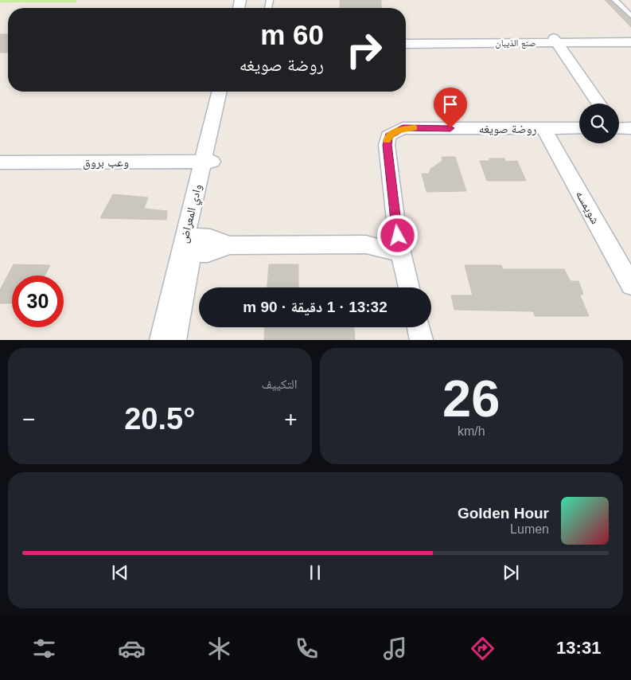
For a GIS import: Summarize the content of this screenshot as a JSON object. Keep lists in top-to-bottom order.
{
  "streets": {
    "street": [
      "صنع الذيبان",
      "روضة صويغه",
      "وعب بروق",
      "شويمسه",
      "وادي المعراض"
    ]
  },
  "crossings": [
    ["روضة صويغه", "شويمسه"],
    ["وعب بروق", "وادي المعراض"]
  ],
  "page": {
    "turn": ["60 m", "روضة صويغه"],
    "limit": "30",
    "trip": "13:32 · 1 دقيقة · 90 m",
    "tile": [
      ["26", "km/h"],
      "التكييف"
    ],
    "heat": ["−", "20.5°", "+"],
    "song": ["Golden Hour", "Lumen"],
    "tabs": "13:31"
  }
}
